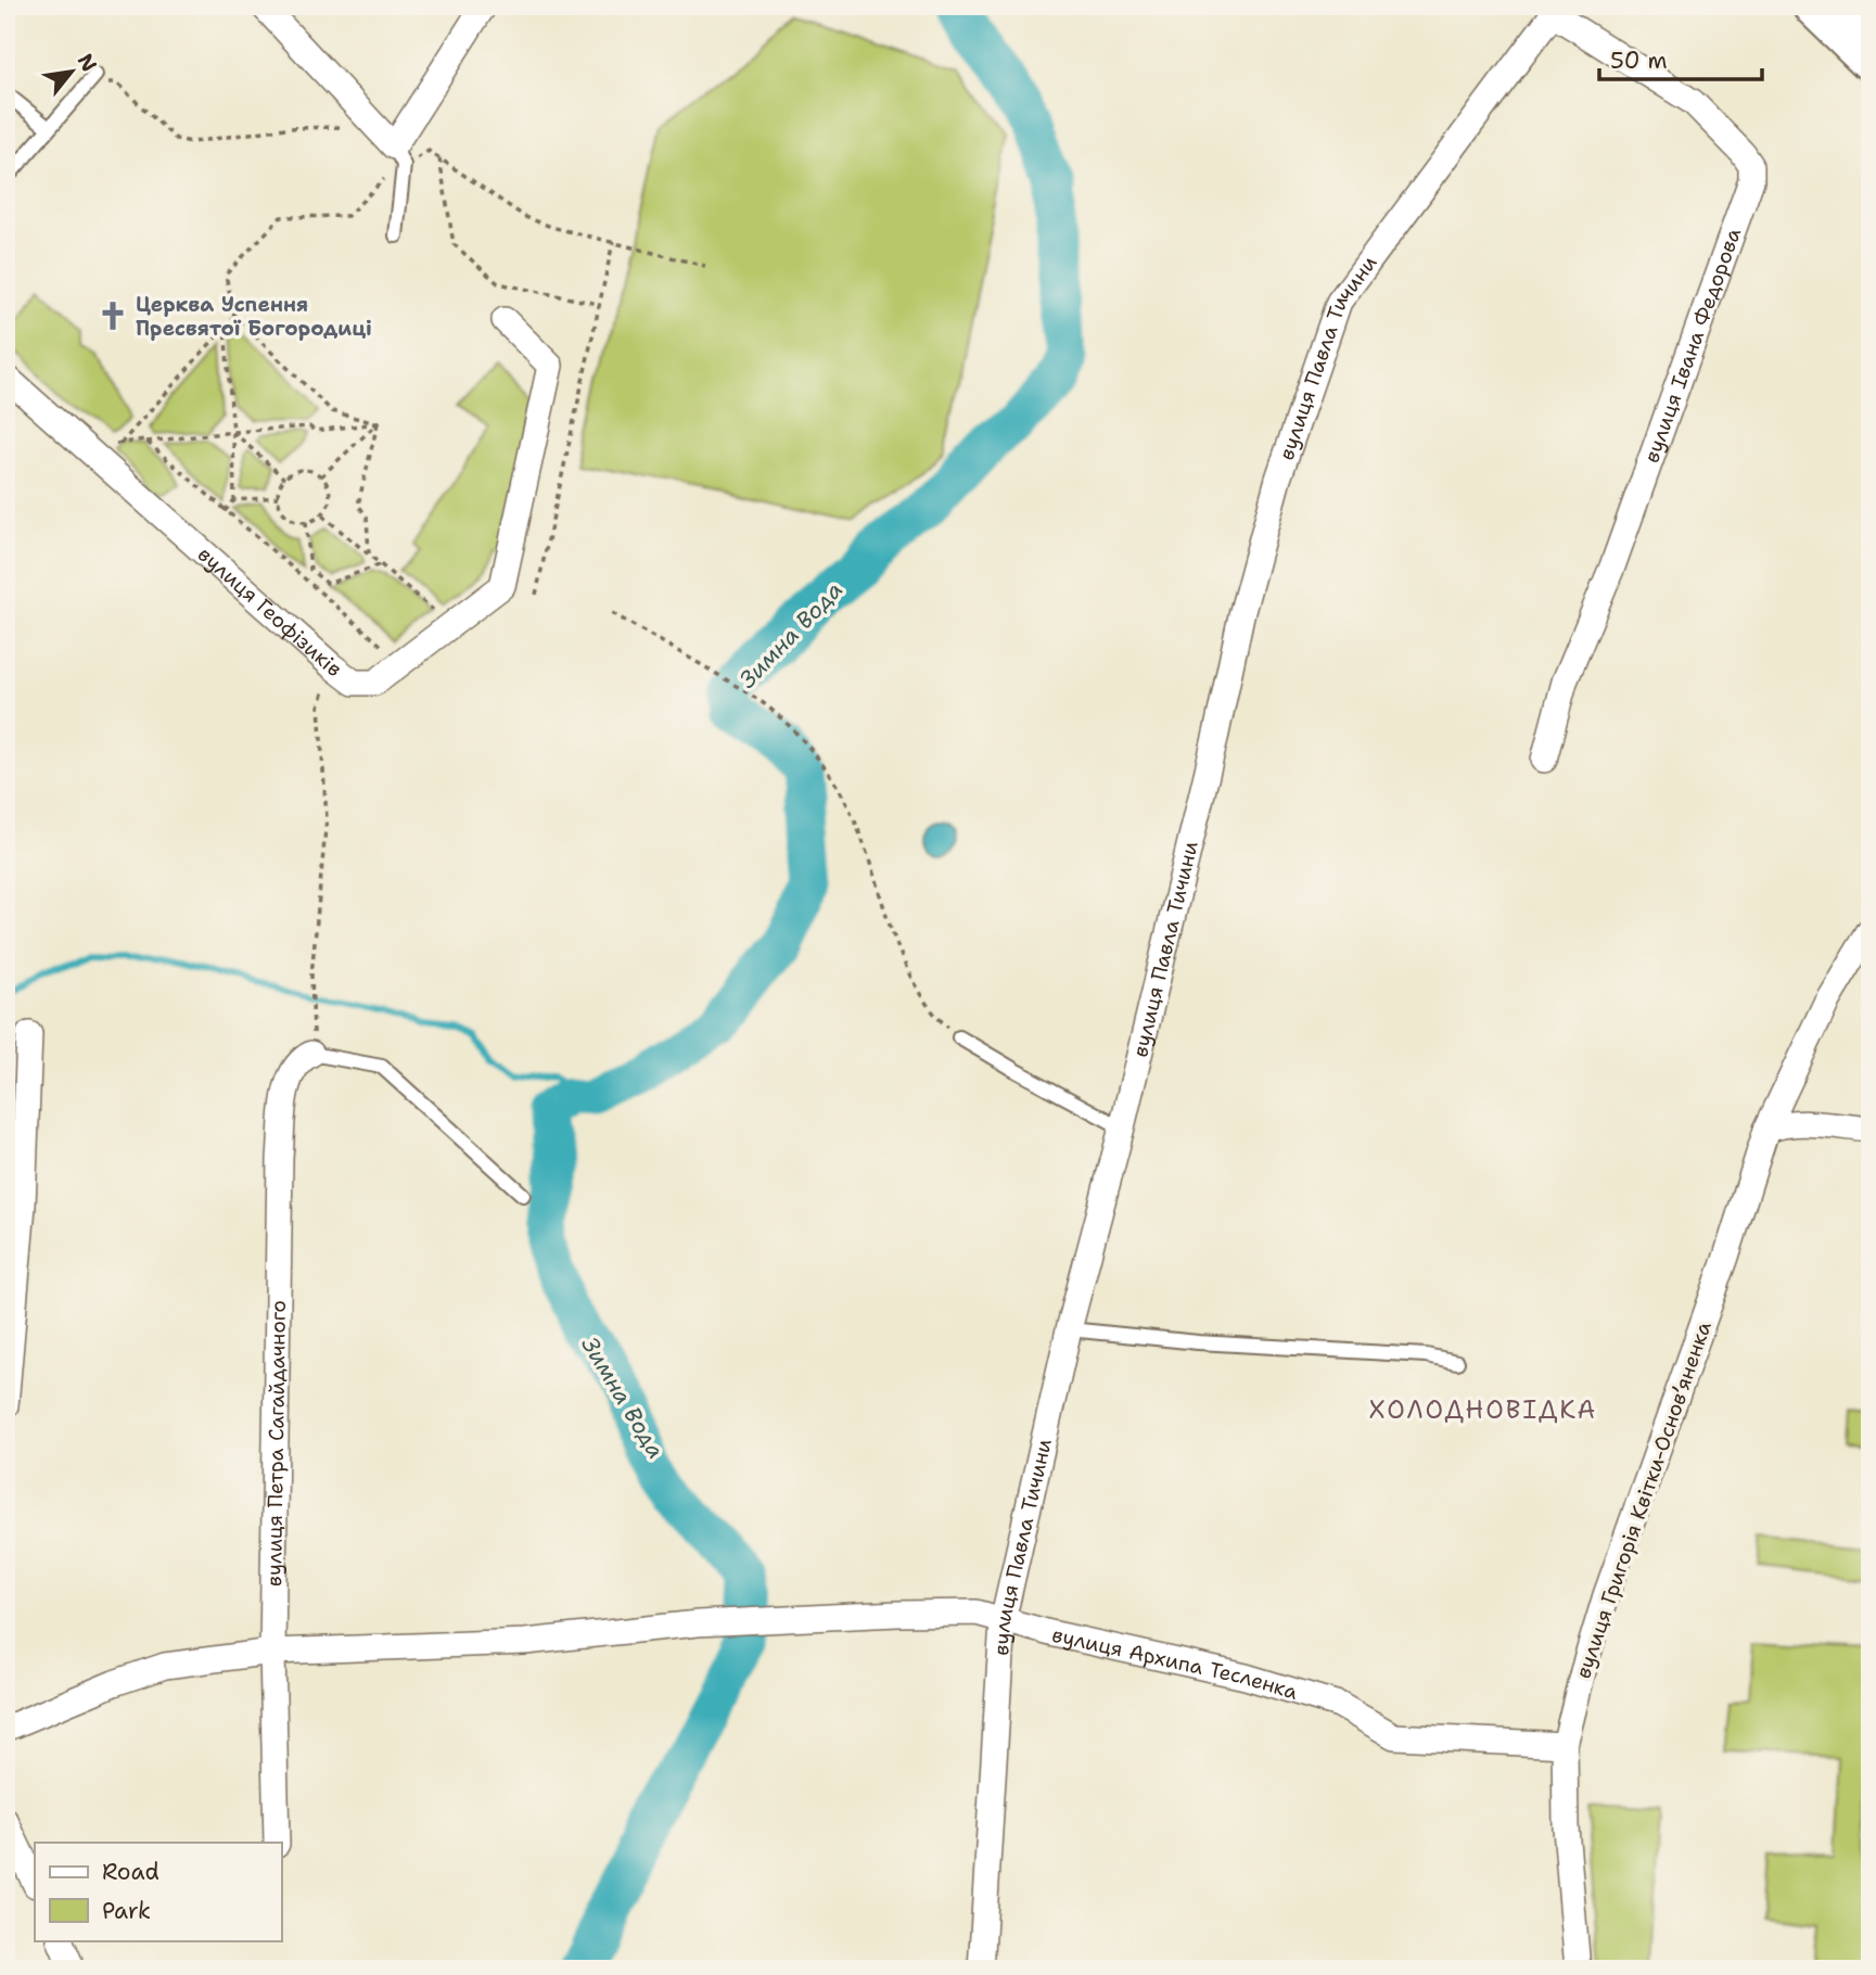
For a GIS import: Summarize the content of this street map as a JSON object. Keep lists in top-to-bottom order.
{
  "streets": {
    "street": [
      "вулиця Івана Федорова",
      "вулиця Павла Тичини",
      "вулиця Геофізиків",
      "вулиця Петра Сагайдачного",
      "вулиця Григорія Квітки-Основʼяненка",
      "вулиця Архипа Тесленка"
    ]
  },
  "crossings": [
    ["вулиця Івана Федорова", "вулиця Павла Тичини"],
    ["вулиця Павла Тичини", "вулиця Архипа Тесленка"],
    ["вулиця Петра Сагайдачного", "вулиця Архипа Тесленка"],
    ["вулиця Григорія Квітки-Основʼяненка", "вулиця Архипа Тесленка"]
  ],
  "districts": ["ХОЛОДНОВІДКА"],
  "water": ["Зимна Вода"],
  "places": {
    "church": ["Церква Успення Пресвятої Богородиці"]
  },
  "legend": ["Road", "Park"],
  "scale_bar": "50 m",
  "north": "top right"
}
